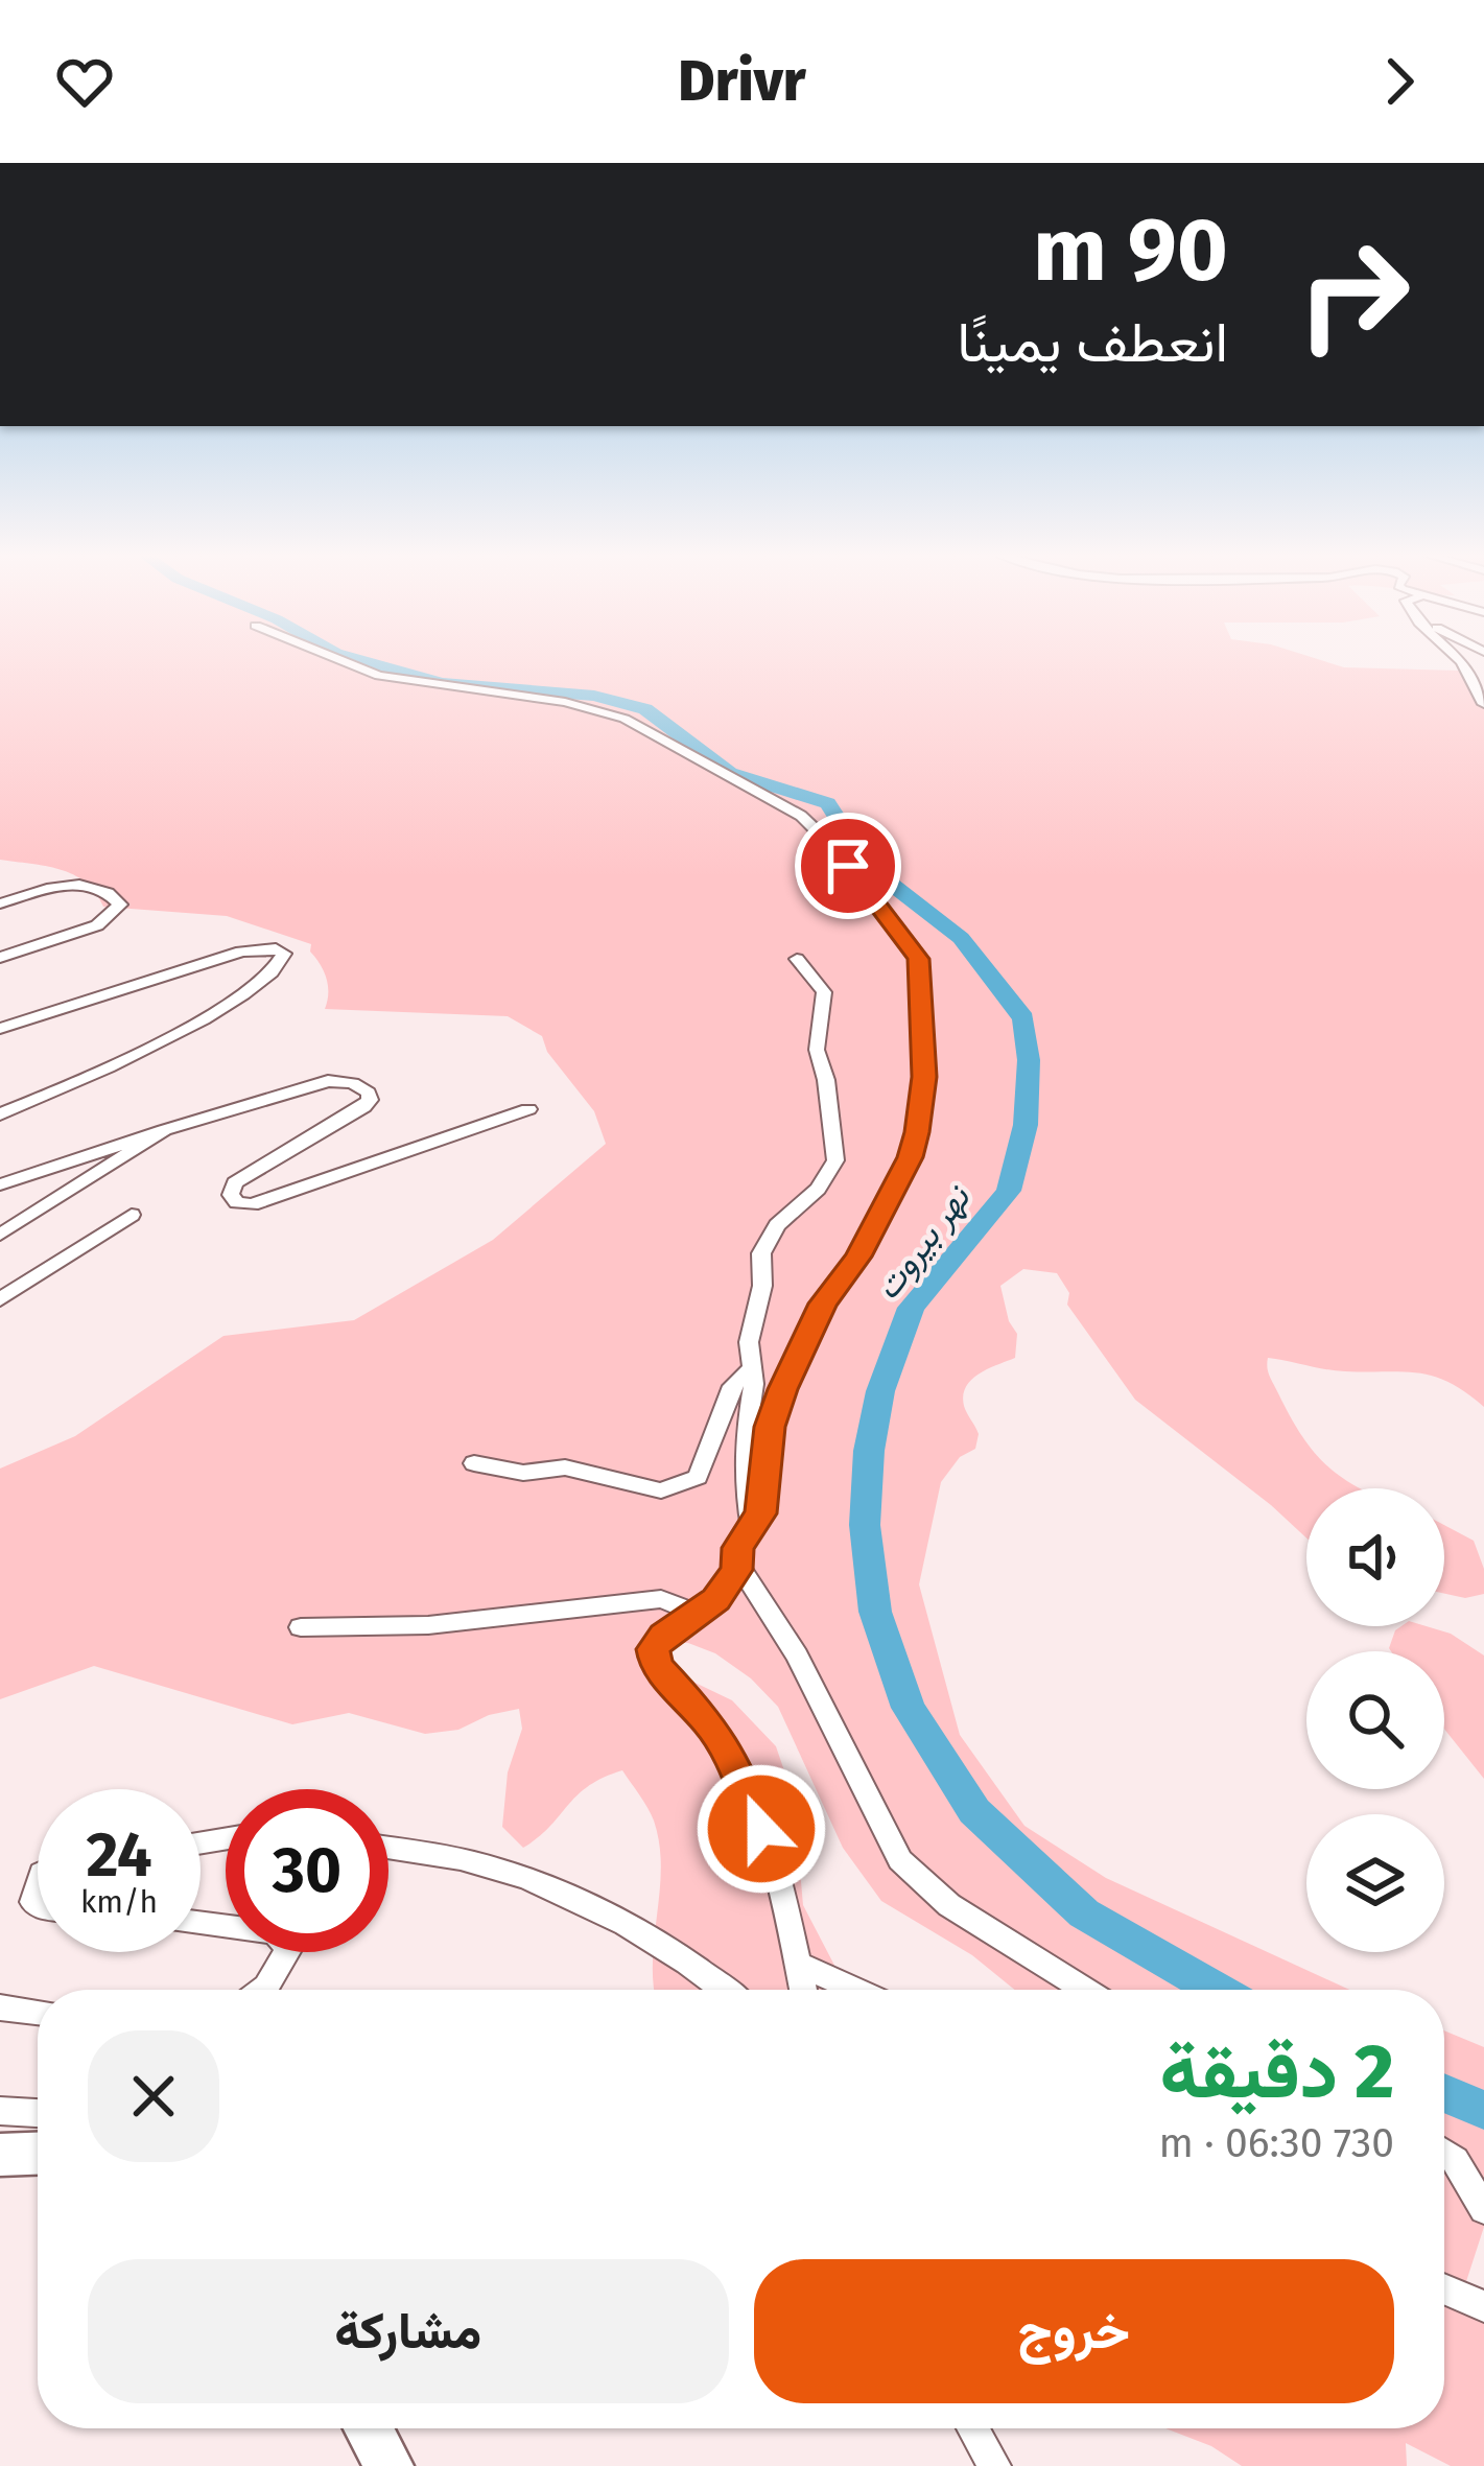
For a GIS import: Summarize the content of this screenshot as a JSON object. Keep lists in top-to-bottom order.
{
  "water": ["نهر بيروت"],
  "page": {
    "header": "Drivr",
    "turn": ["90 m", "انعطف يمينًا"],
    "speed": "24 km/h",
    "limit": "30",
    "heading": ["2 دقيقة", "730 m · 06:30"],
    "buttons": ["خروج", "مشاركة"]
  }
}
